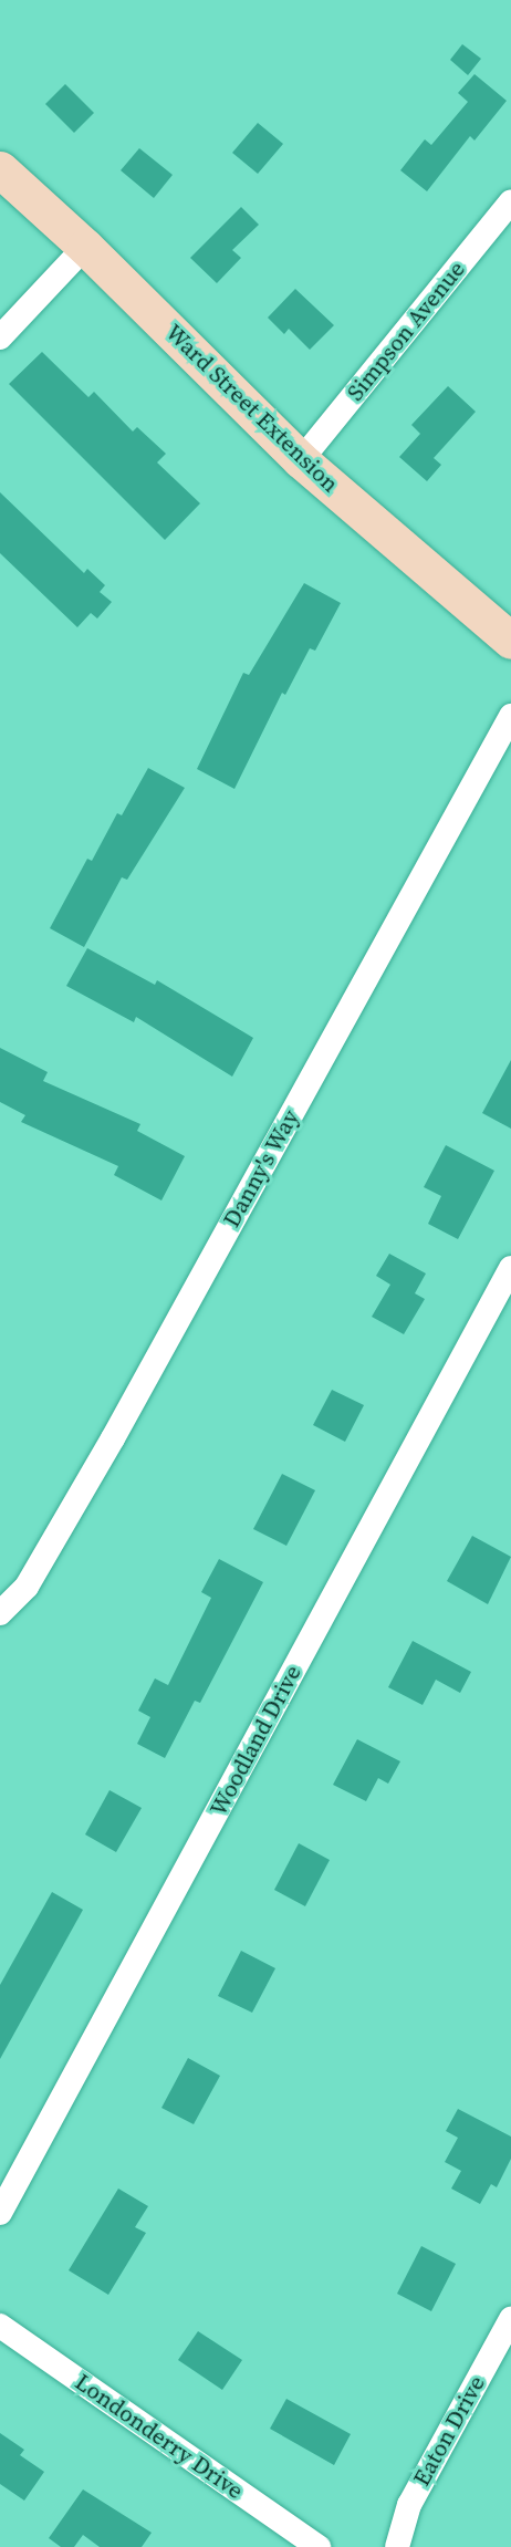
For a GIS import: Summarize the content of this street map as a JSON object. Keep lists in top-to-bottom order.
{
  "streets": {
    "street": [
      "Simpson Avenue",
      "Ward Street Extension",
      "Danny's Way",
      "Woodland Drive",
      "Eaton Drive",
      "Londonderry Drive"
    ]
  },
  "crossings": [
    ["Simpson Avenue", "Ward Street Extension"]
  ]
}
